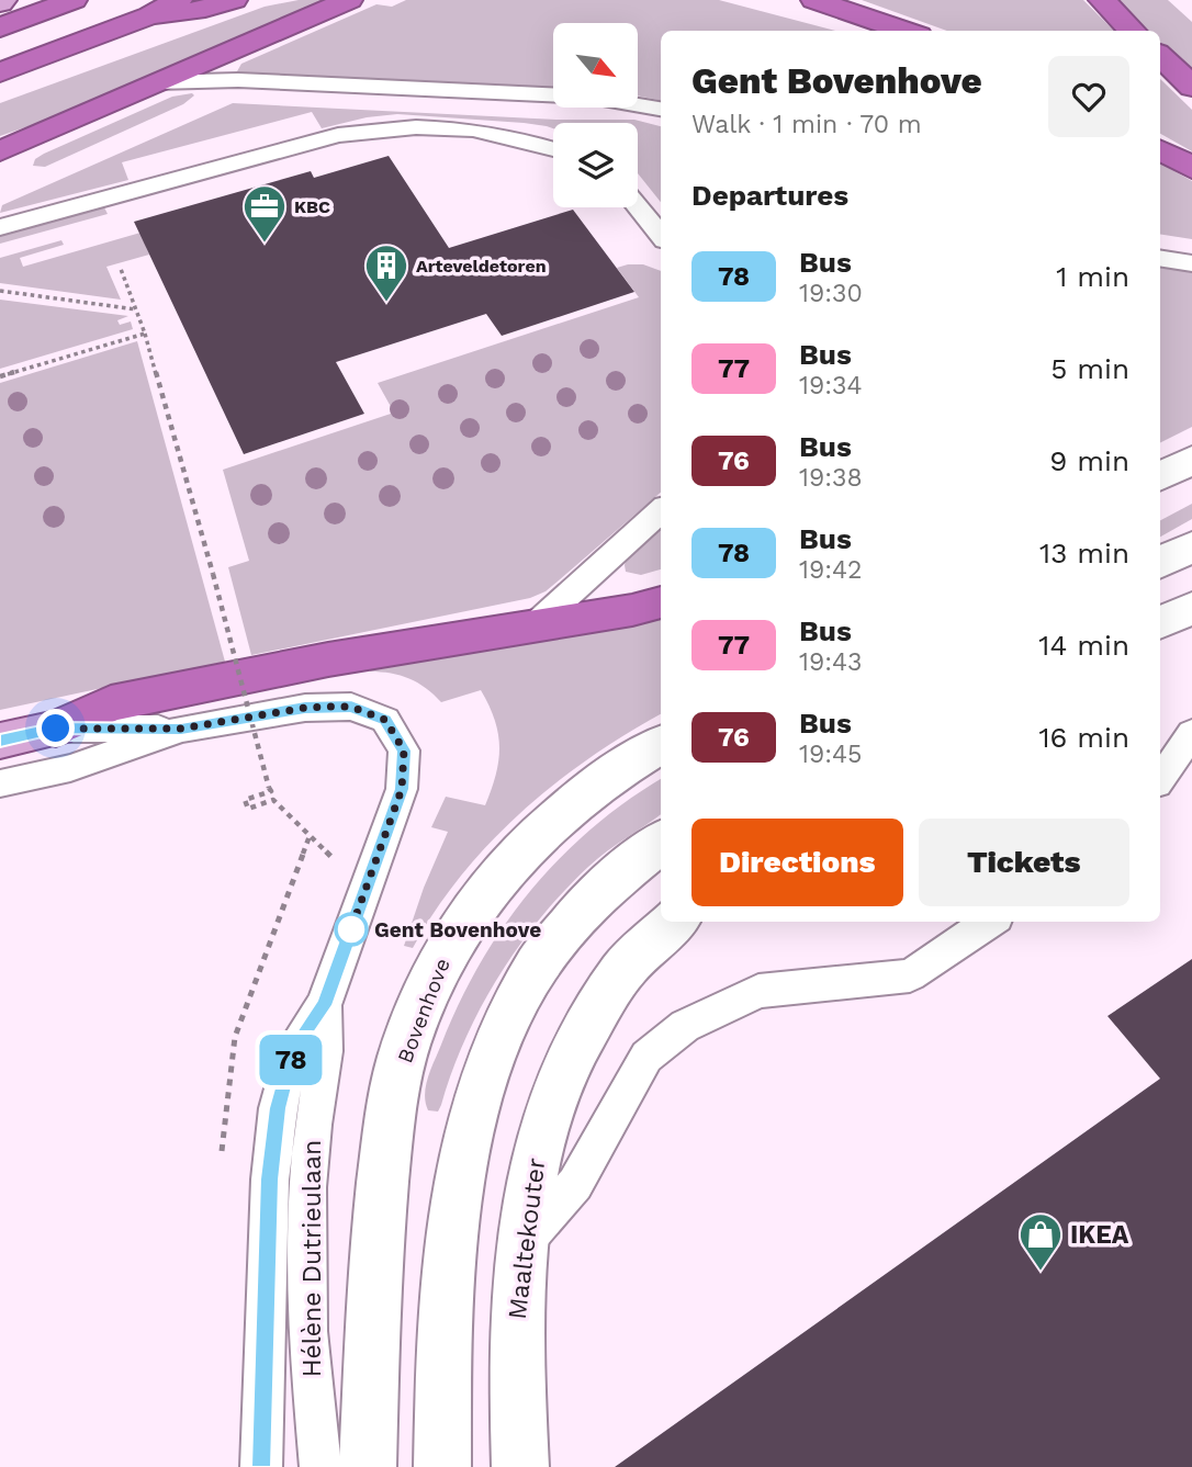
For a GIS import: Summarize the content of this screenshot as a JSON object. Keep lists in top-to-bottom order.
{
  "streets": {
    "street": ["Bovenhove", "Maaltekouter"],
    "lane": ["Hélène Dutrieulaan"]
  },
  "places": {
    "office": ["KBC"],
    "building": ["Arteveldetoren"],
    "other": ["Gent Bovenhove"],
    "shop": ["IKEA"]
  },
  "lines": ["bus line 78"],
  "north": "bottom right",
  "page": {
    "on_map": "78",
    "heading": [
      ["Gent Bovenhove", "Walk · 1 min · 70 m"],
      "Departures"
    ],
    "list": [
      {
        "mark": "78",
        "name": "Bus",
        "note": "19:30",
        "value": "1 min"
      },
      {
        "mark": "77",
        "name": "Bus",
        "note": "19:34",
        "value": "5 min"
      },
      {
        "mark": "76",
        "name": "Bus",
        "note": "19:38",
        "value": "9 min"
      },
      {
        "mark": "78",
        "name": "Bus",
        "note": "19:42",
        "value": "13 min"
      },
      {
        "mark": "77",
        "name": "Bus",
        "note": "19:43",
        "value": "14 min"
      },
      {
        "mark": "76",
        "name": "Bus",
        "note": "19:45",
        "value": "16 min"
      }
    ],
    "buttons": ["Directions", "Tickets"]
  }
}
